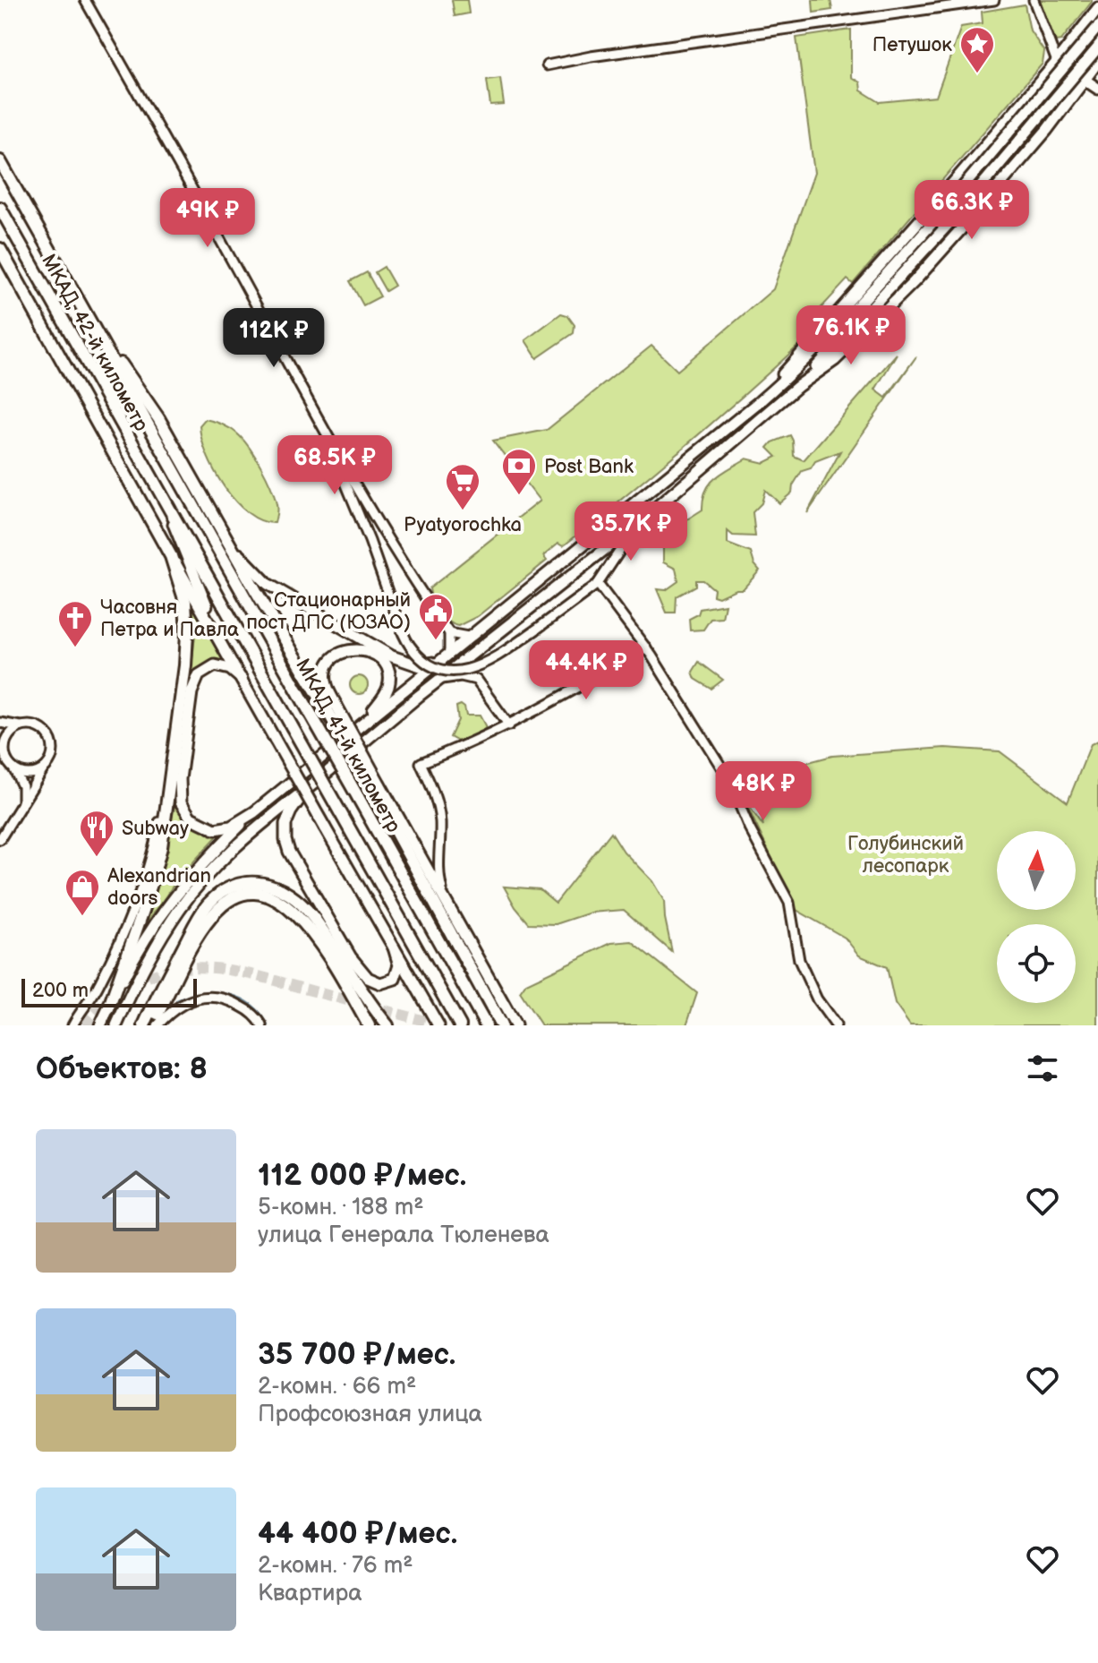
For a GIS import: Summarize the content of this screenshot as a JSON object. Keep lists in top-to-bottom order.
{
  "streets": {
    "highway": ["МКАД, 42-й километр", "МКАД, 41-й километр"]
  },
  "crossings": [
    ["МКАД, 42-й километр", "МКАД, 41-й километр"]
  ],
  "parks": ["Голубинский лесопарк"],
  "places": {
    "place": ["Петушок"],
    "bank": ["Post Bank"],
    "supermarket": ["Pyatyorochka"],
    "public building": ["Стационарный пост ДПС (ЮЗАО)"],
    "church": ["Часовня Петра и Павла"],
    "restaurant": ["Subway"],
    "shop": ["Alexandrian doors"]
  },
  "scale_bar": "200 m",
  "north": "top",
  "page": {
    "price": [
      "66.3K ₽",
      "49K ₽",
      "76.1K ₽",
      "112K ₽",
      "68.5K ₽",
      "35.7K ₽",
      "44.4K ₽",
      "48K ₽"
    ],
    "scale": "200 m",
    "heading": "Объектов: 8",
    "list": [
      {
        "name": "112 000 ₽/мес.",
        "note": "5-комн. · 188 m² · улица Генерала Тюленева"
      },
      {
        "name": "35 700 ₽/мес.",
        "note": "2-комн. · 66 m² · Профсоюзная улица"
      },
      {
        "name": "44 400 ₽/мес.",
        "note": "2-комн. · 76 m² · Квартира"
      }
    ]
  }
}
